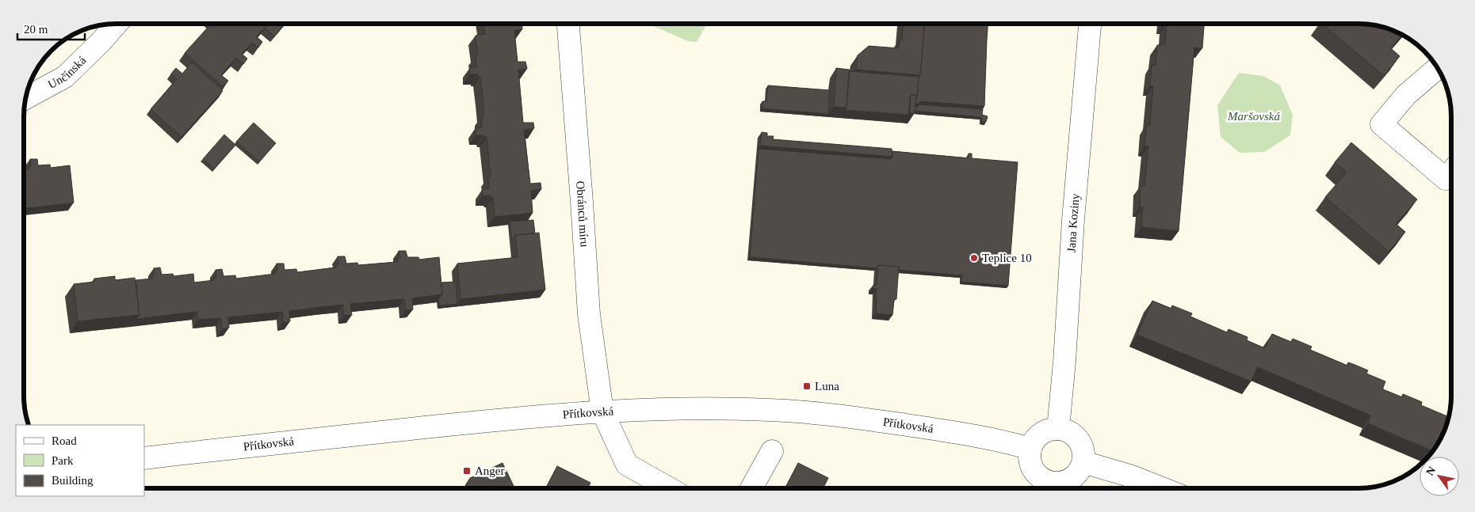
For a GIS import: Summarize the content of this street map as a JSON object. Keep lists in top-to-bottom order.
{
  "streets": {
    "street": [
      "Unčínská",
      "Obránců míru",
      "Jana Koziny",
      "Přítkovská"
    ]
  },
  "crossings": [
    ["Obránců míru", "Přítkovská"]
  ],
  "parks": ["Maršovská"],
  "places": {
    "other": ["Teplice 10"],
    "transit": ["Luna", "Anger"]
  },
  "legend": ["Road", "Park", "Building"],
  "scale_bar": "20 m",
  "north": "top left"
}
